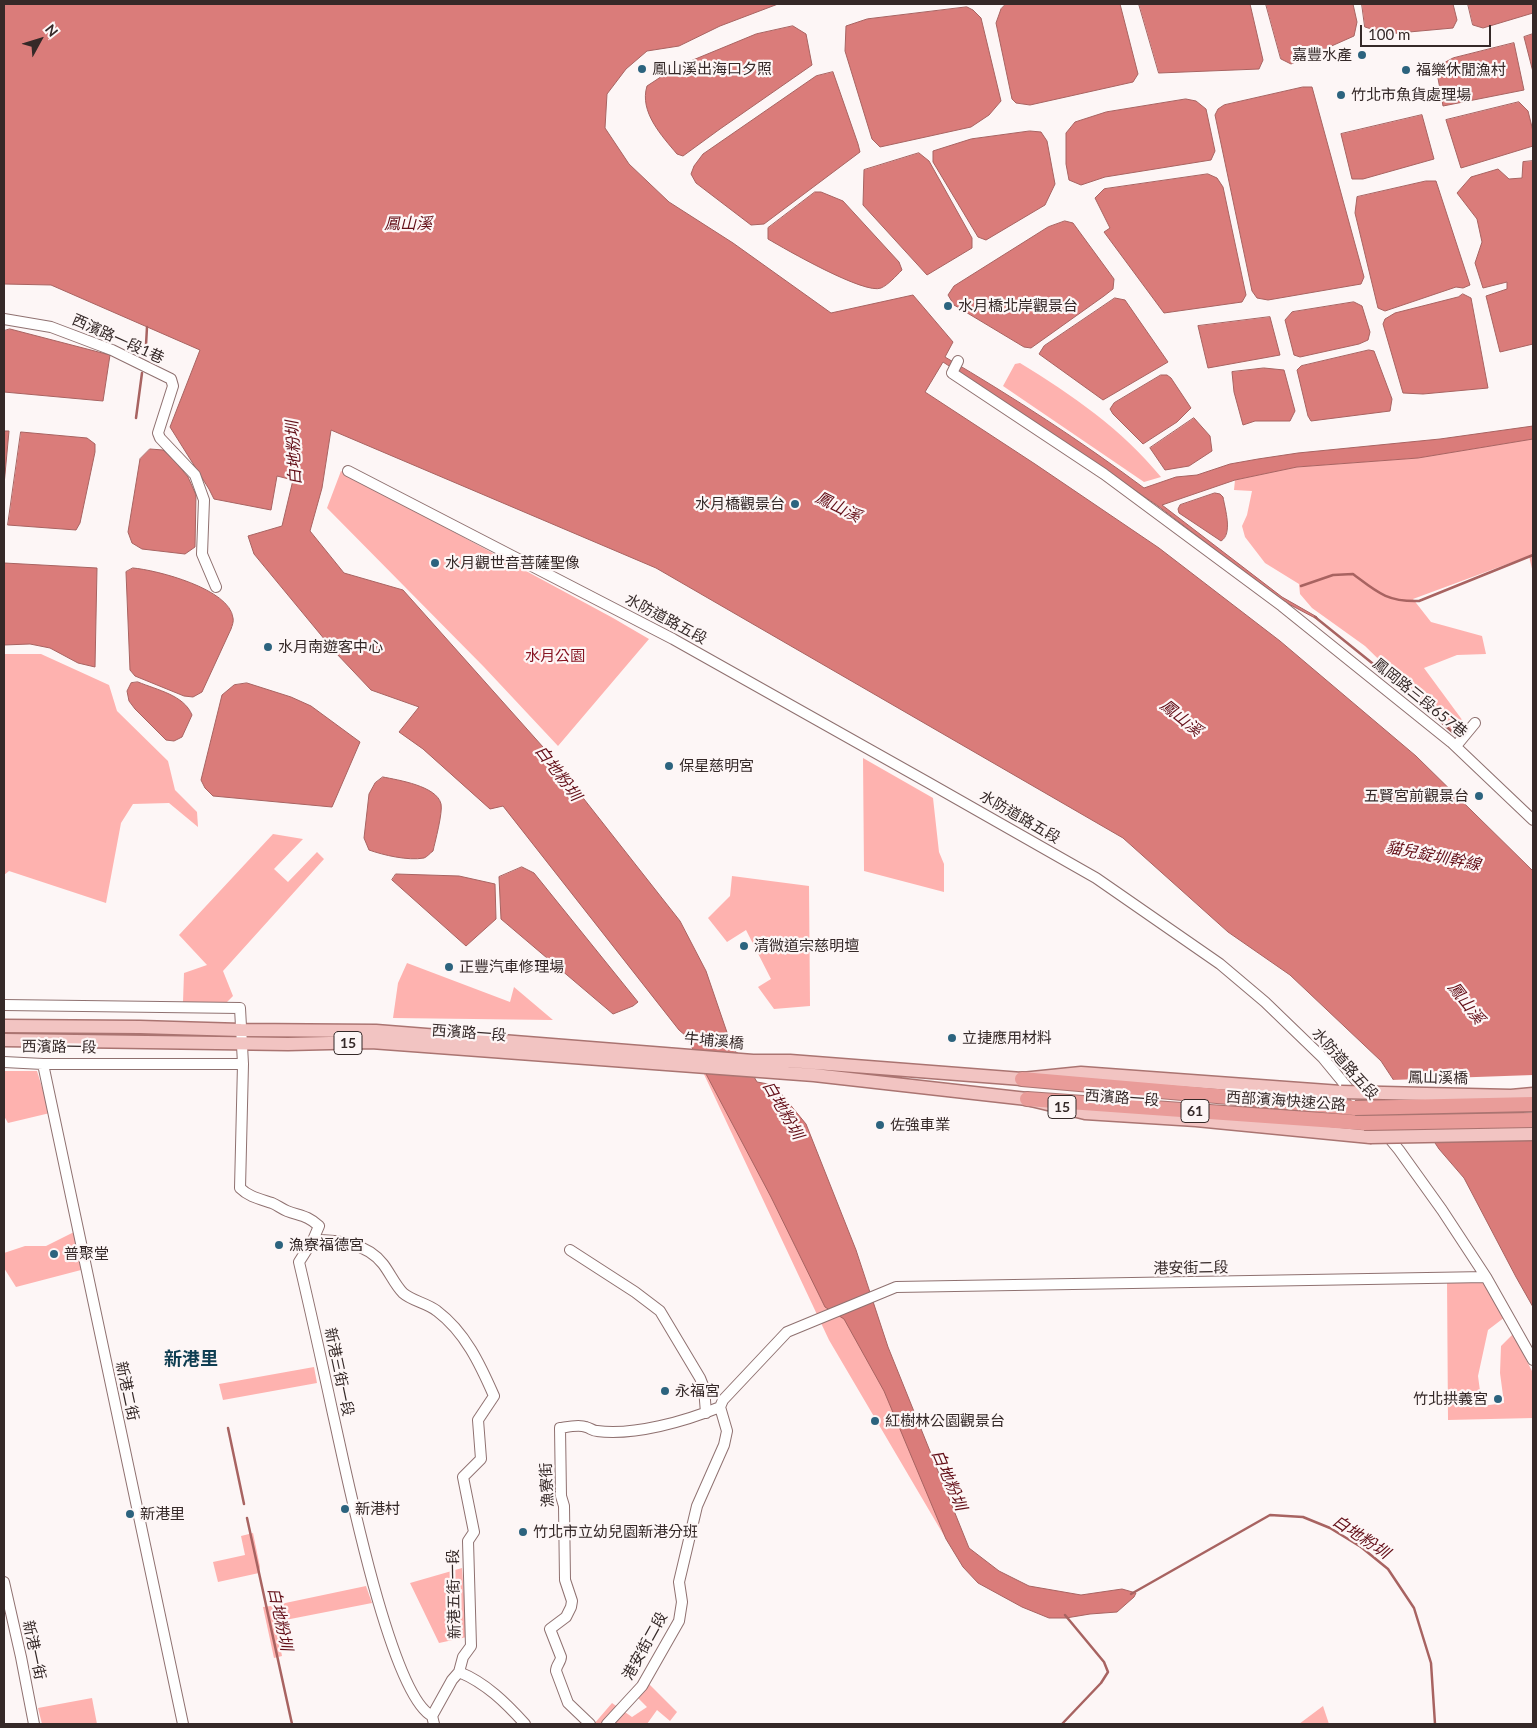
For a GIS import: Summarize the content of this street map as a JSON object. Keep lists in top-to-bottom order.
{
  "streets": {
    "highway": ["鳳山溪橋", "西部濱海快速公路", "61"],
    "main road": ["西濱路一段", "牛埔溪橋", "15"],
    "street": [
      "西濱路一段1巷",
      "水防道路五段",
      "鳳岡路三段657巷",
      "港安街二段",
      "新港三街一段",
      "新港二街",
      "漁寮街",
      "新港五街一段",
      "新港一街"
    ]
  },
  "crossings": [
    ["水防道路五段", "港安街二段"],
    ["西濱路一段", "牛埔溪橋"],
    ["西濱路一段", "鳳山溪橋"],
    ["西濱路一段", "西部濱海快速公路"],
    ["西濱路一段", "新港二街"],
    ["鳳山溪橋", "西部濱海快速公路"],
    ["港安街二段", "漁寮街"],
    ["新港三街一段", "新港五街一段"]
  ],
  "districts": ["新港里"],
  "water": ["鳳山溪", "白地粉圳", "貓兒錠圳幹線"],
  "parks": ["水月公園"],
  "places": [
    "嘉豐水產",
    "鳳山溪出海口夕照",
    "福樂休閒漁村",
    "竹北市魚貨處理場",
    "水月橋北岸觀景台",
    "水月橋觀景台",
    "水月觀世音菩薩聖像",
    "水月南遊客中心",
    "保星慈明宮",
    "五賢宮前觀景台",
    "清微道宗慈明壇",
    "正豐汽車修理場",
    "立捷應用材料",
    "佐強車業",
    "漁寮福德宮",
    "普聚堂",
    "永福宮",
    "竹北拱義宮",
    "紅樹林公園觀景台",
    "新港村",
    "新港里",
    "竹北市立幼兒園新港分班"
  ],
  "scale_bar": "100 m",
  "north": "top right"
}
